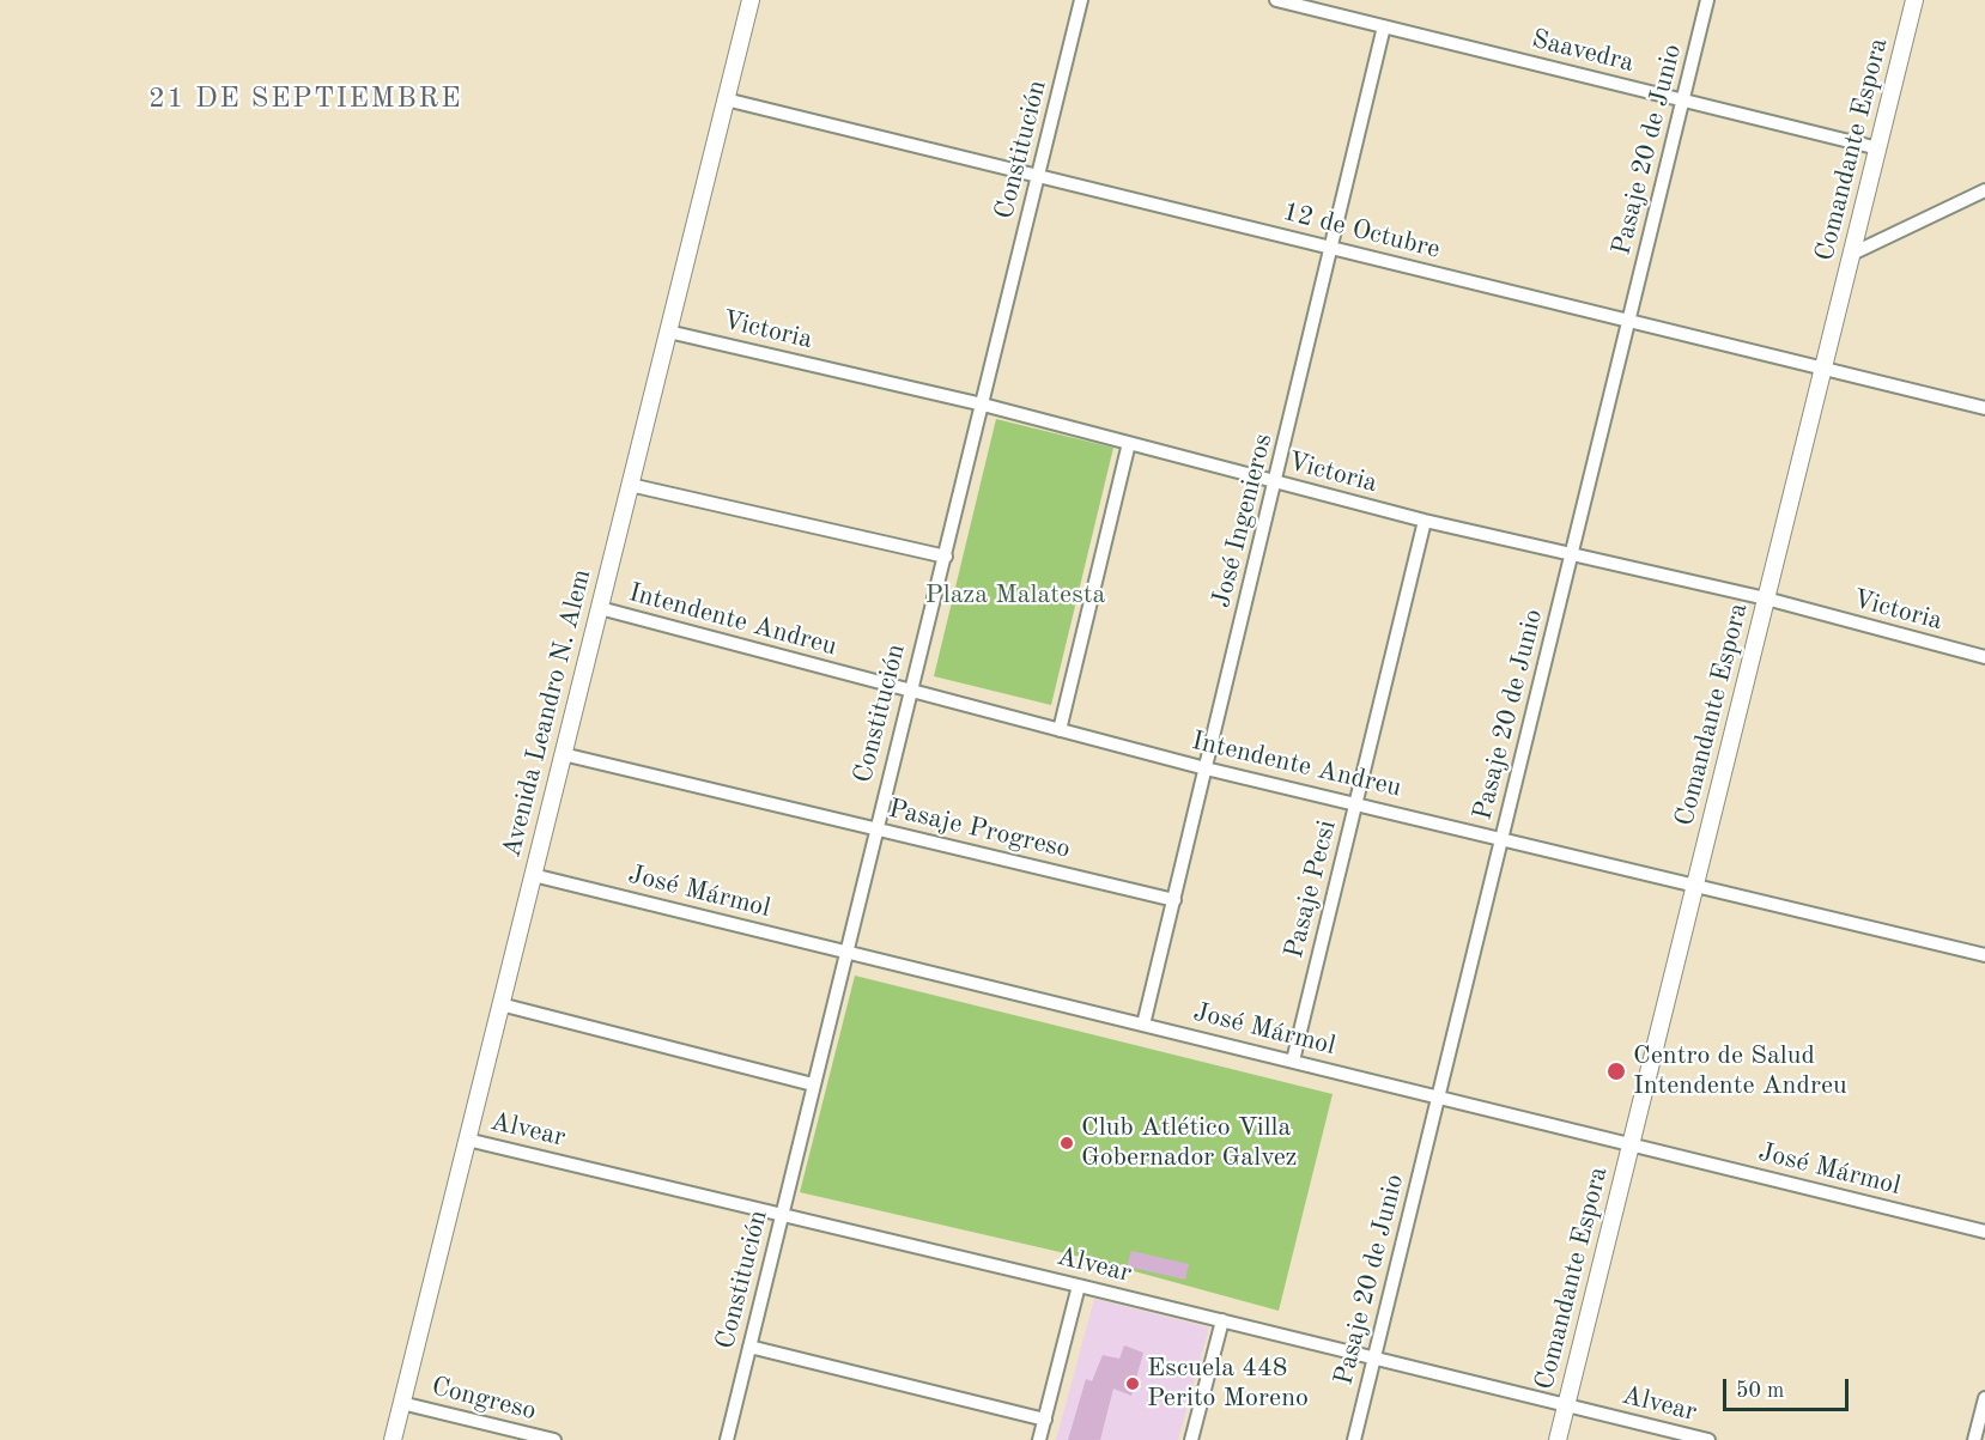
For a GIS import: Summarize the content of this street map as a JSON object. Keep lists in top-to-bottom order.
{
  "streets": {
    "street": [
      "Saavedra",
      "Constitución",
      "Pasaje 20 de Junio",
      "Comandante Espora",
      "12 de Octubre",
      "Victoria",
      "José Ingenieros",
      "Intendente Andreu",
      "Avenida Leandro N. Alem",
      "Pasaje Progreso",
      "Pasaje Pecsi",
      "José Mármol",
      "Alvear",
      "Congreso"
    ]
  },
  "crossings": [
    ["Saavedra", "Pasaje 20 de Junio"],
    ["Saavedra", "Comandante Espora"],
    ["Saavedra", "José Ingenieros"],
    ["Constitución", "12 de Octubre"],
    ["Constitución", "Victoria"],
    ["Constitución", "Intendente Andreu"],
    ["Constitución", "Pasaje Progreso"],
    ["Constitución", "José Mármol"],
    ["Constitución", "Alvear"],
    ["Pasaje 20 de Junio", "12 de Octubre"],
    ["Pasaje 20 de Junio", "Victoria"],
    ["Pasaje 20 de Junio", "Intendente Andreu"],
    ["Pasaje 20 de Junio", "José Mármol"],
    ["Pasaje 20 de Junio", "Alvear"],
    ["Comandante Espora", "12 de Octubre"],
    ["Comandante Espora", "Victoria"],
    ["Comandante Espora", "Intendente Andreu"],
    ["Comandante Espora", "José Mármol"],
    ["Comandante Espora", "Alvear"],
    ["12 de Octubre", "José Ingenieros"],
    ["12 de Octubre", "Avenida Leandro N. Alem"],
    ["Victoria", "José Ingenieros"],
    ["Victoria", "Avenida Leandro N. Alem"],
    ["Victoria", "Pasaje Pecsi"],
    ["José Ingenieros", "Intendente Andreu"],
    ["José Ingenieros", "Pasaje Progreso"],
    ["José Ingenieros", "José Mármol"],
    ["Intendente Andreu", "Avenida Leandro N. Alem"],
    ["Intendente Andreu", "Pasaje Pecsi"],
    ["Avenida Leandro N. Alem", "Pasaje Progreso"],
    ["Avenida Leandro N. Alem", "José Mármol"],
    ["Avenida Leandro N. Alem", "Alvear"],
    ["Avenida Leandro N. Alem", "Congreso"],
    ["Pasaje Pecsi", "José Mármol"]
  ],
  "districts": ["21 DE SEPTIEMBRE"],
  "parks": ["Plaza Malatesta"],
  "places": ["Centro de Salud Intendente Andreu", "Club Atlético Villa Gobernador Galvez", "Escuela 448 Perito Moreno"],
  "scale_bar": "50 m"
}
